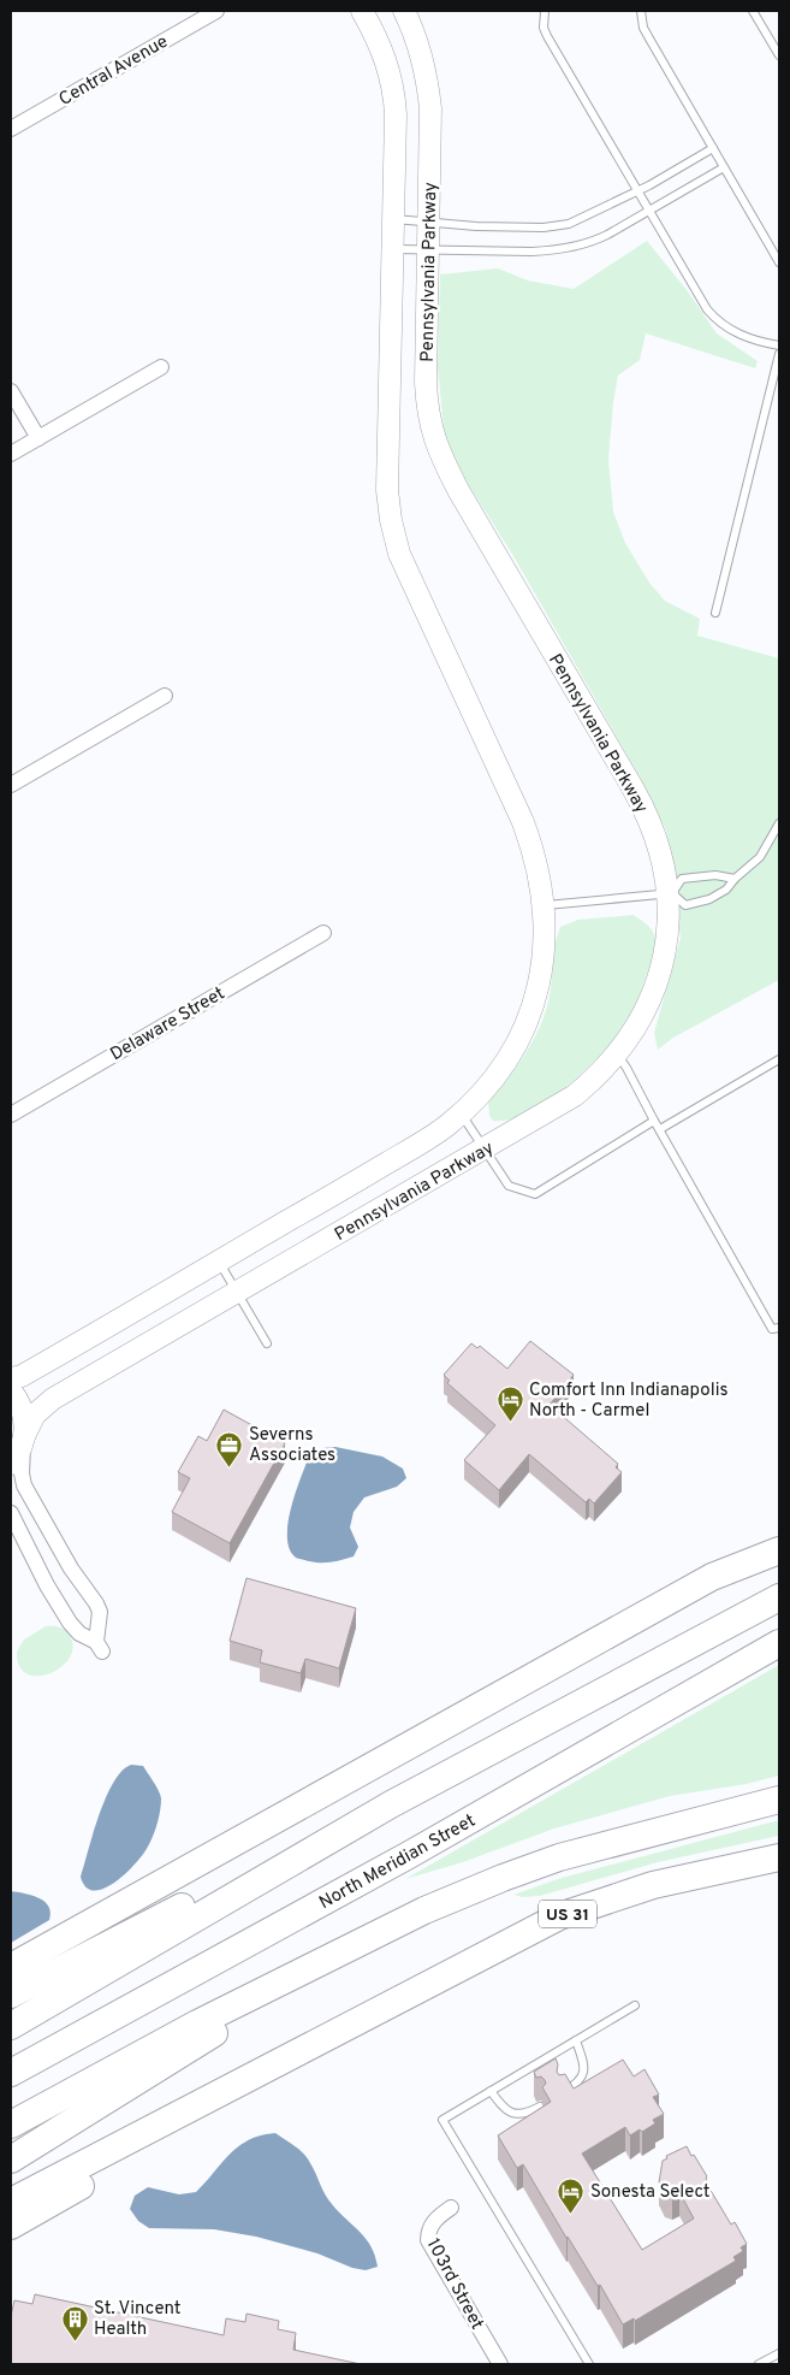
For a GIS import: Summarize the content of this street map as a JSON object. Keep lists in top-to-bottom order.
{
  "streets": {
    "highway": ["North Meridian Street", "US 31"],
    "main road": ["Pennsylvania Parkway"],
    "street": ["Central Avenue", "Delaware Street", "103rd Street"]
  },
  "places": {
    "hotel": ["Comfort Inn Indianapolis North - Carmel", "Sonesta Select"],
    "office": ["Severns Associates"],
    "building": ["St. Vincent Health"]
  }
}
